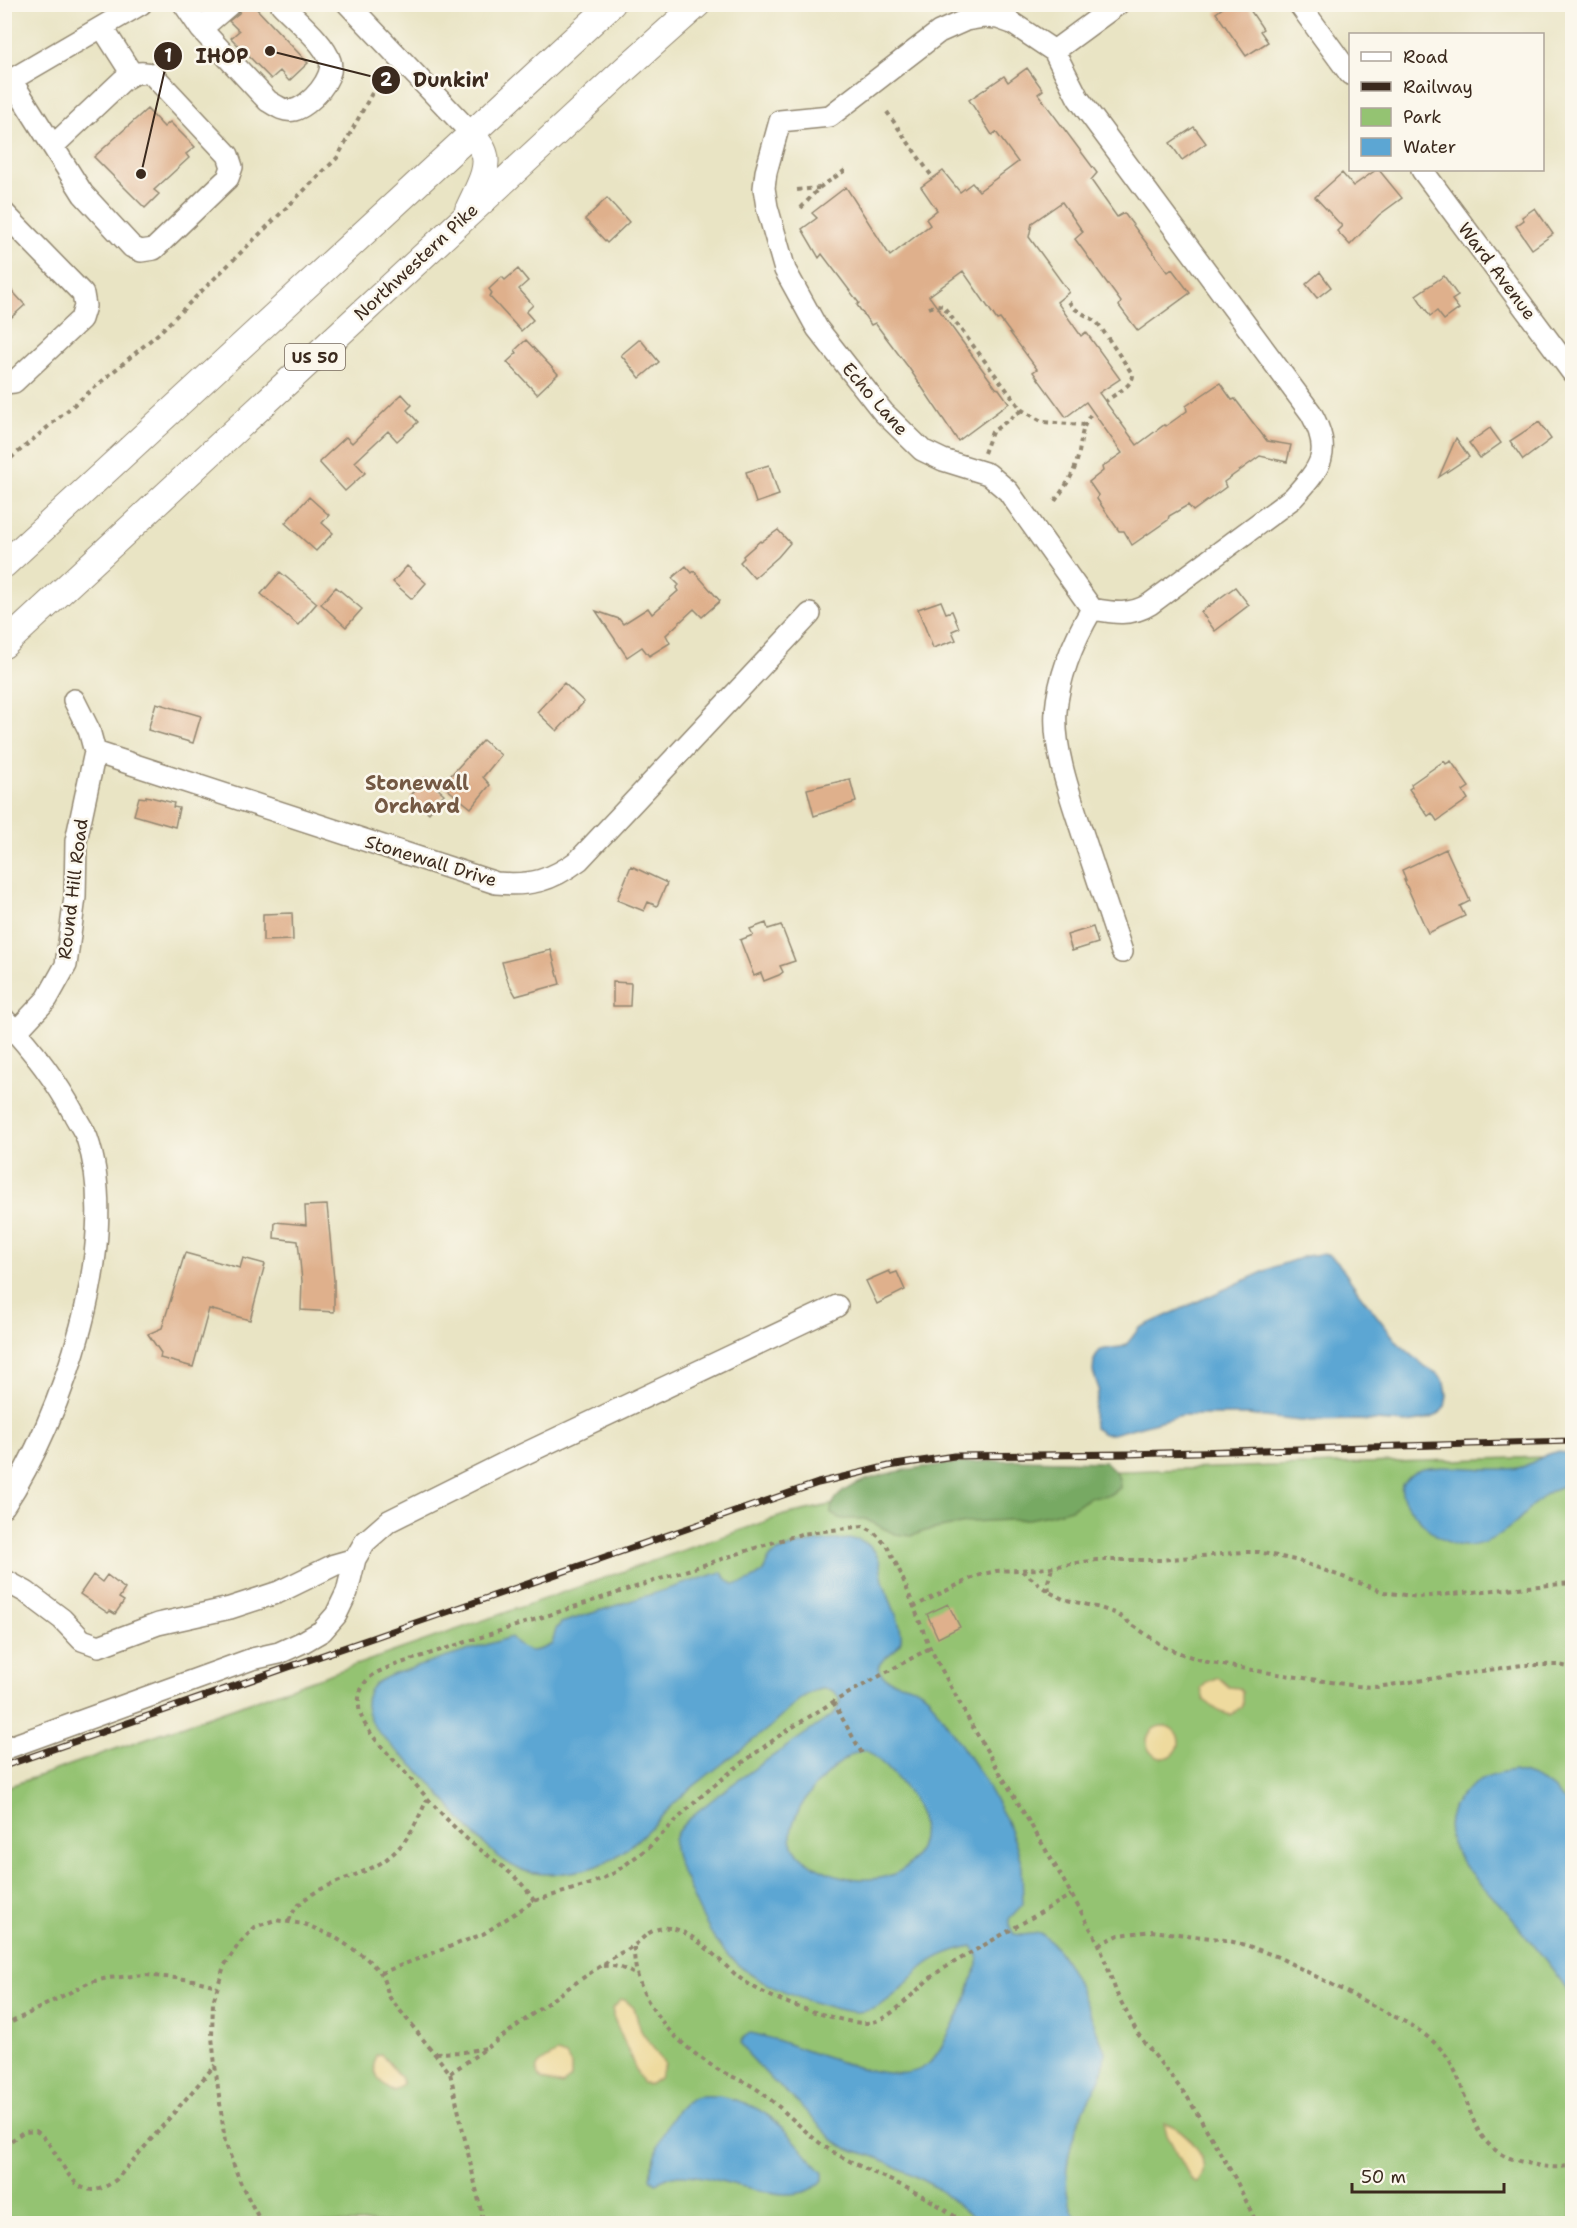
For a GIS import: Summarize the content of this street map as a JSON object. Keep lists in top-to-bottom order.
{
  "streets": {
    "main road": ["Northwestern Pike", "US 50"],
    "street": [
      "Ward Avenue",
      "Echo Lane",
      "Stonewall Drive",
      "Round Hill Road"
    ]
  },
  "crossings": [
    ["Stonewall Drive", "Round Hill Road"]
  ],
  "districts": ["Stonewall Orchard"],
  "places": ["Dunkin'", "IHOP"],
  "legend": [
    "Road",
    "Railway",
    "Park",
    "Water"
  ],
  "scale_bar": "50 m"
}
